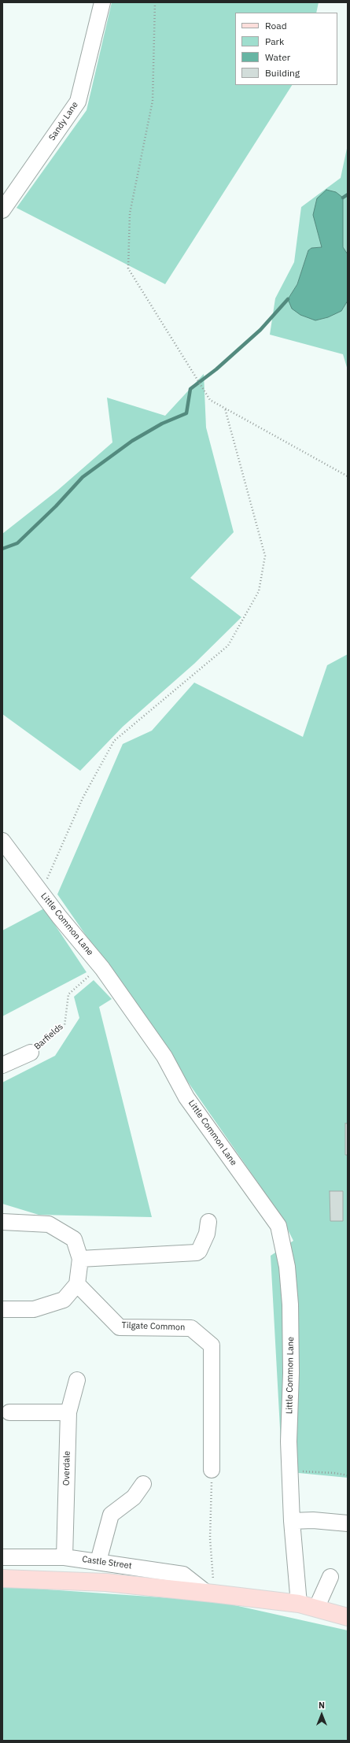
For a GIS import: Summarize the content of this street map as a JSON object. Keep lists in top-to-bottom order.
{
  "streets": {
    "street": [
      "Sandy Lane",
      "Little Common Lane",
      "Barfields",
      "Tilgate Common",
      "Overdale",
      "Castle Street"
    ]
  },
  "crossings": [
    ["Little Common Lane", "Barfields"],
    ["Overdale", "Castle Street"]
  ],
  "legend": [
    "Road",
    "Park",
    "Water",
    "Building"
  ],
  "north": "top"
}
